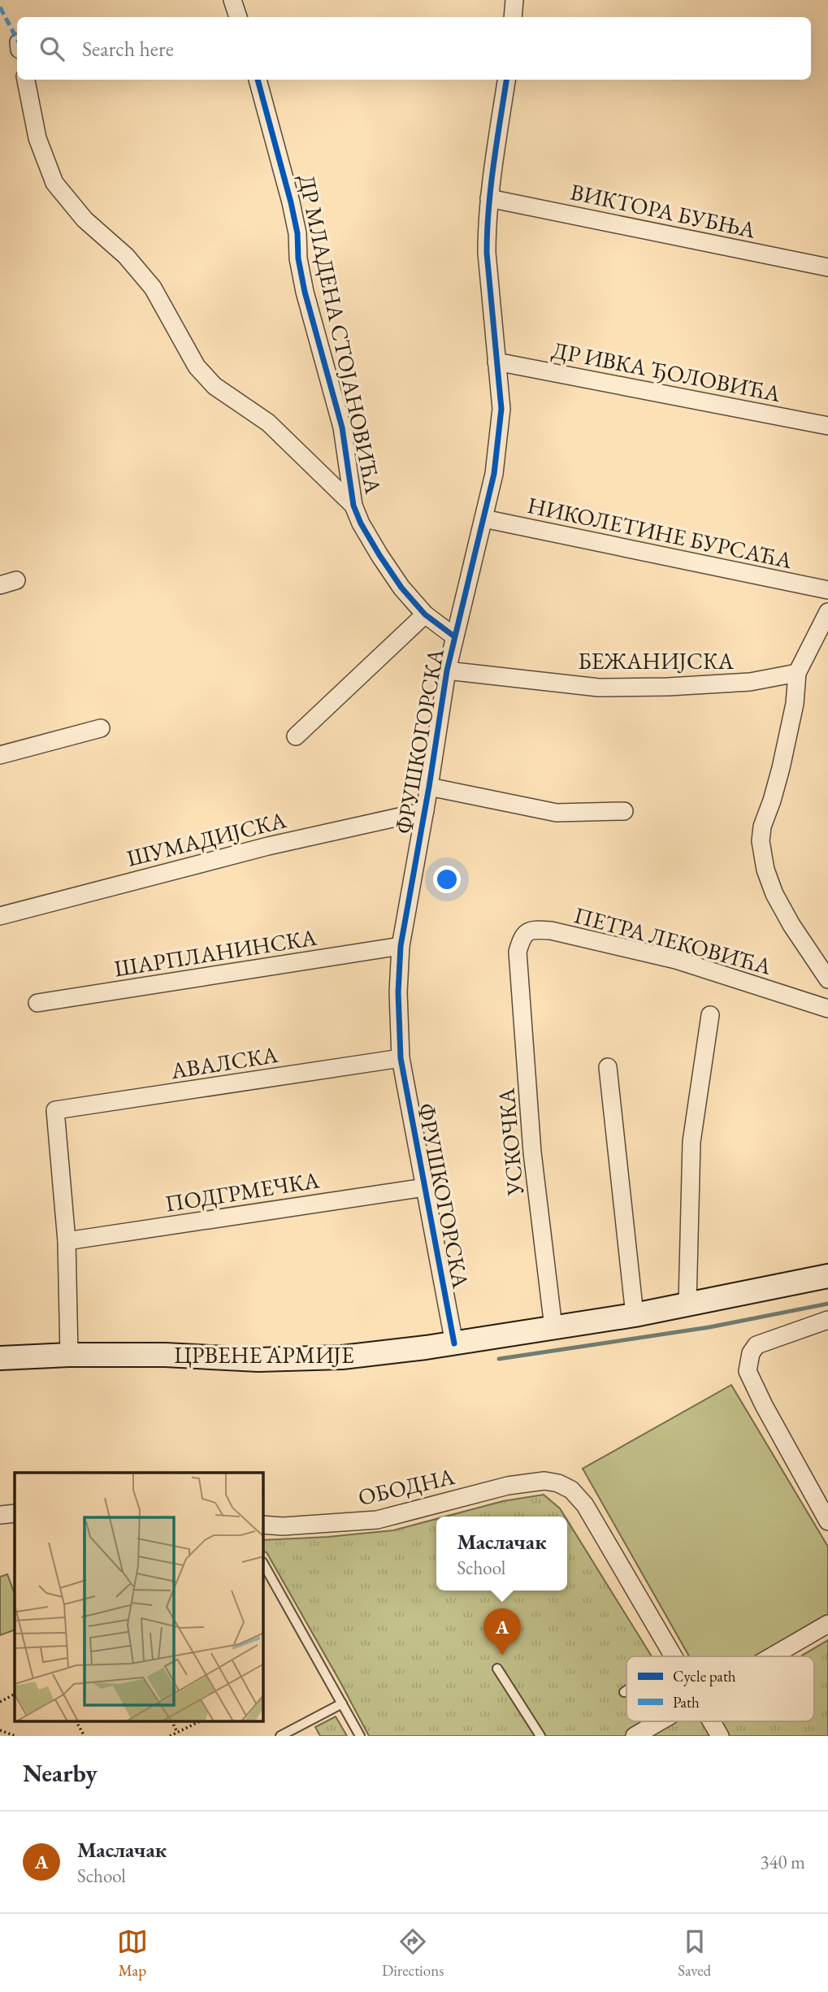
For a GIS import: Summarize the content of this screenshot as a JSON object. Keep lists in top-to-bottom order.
{
  "streets": {
    "main road": ["ЦРВЕНЕ АРМИЈЕ"],
    "street": [
      "ВИКТОРА БУБЊА",
      "ДР МЛАДЕНА СТОЈАНОВИЋА",
      "ДР ИВКА ЂОЛОВИЋА",
      "НИКОЛЕТИНЕ БУРСАЋА",
      "БЕЖАНИЈСКА",
      "ФРУШКОГОРСКА",
      "ШУМАДИЈСКА",
      "ПЕТРА ЛЕКОВИЋА",
      "ШАРПЛАНИНСКА",
      "АВАЛСКА",
      "УСКОЧКА",
      "ПОДГРМЕЧКА",
      "ОБОДНА"
    ]
  },
  "crossings": [
    ["ВИКТОРА БУБЊА", "ФРУШКОГОРСКА"],
    ["ДР МЛАДЕНА СТОЈАНОВИЋА", "ФРУШКОГОРСКА"],
    ["ДР ИВКА ЂОЛОВИЋА", "ФРУШКОГОРСКА"],
    ["НИКОЛЕТИНЕ БУРСАЋА", "ФРУШКОГОРСКА"],
    ["БЕЖАНИЈСКА", "ФРУШКОГОРСКА"],
    ["ФРУШКОГОРСКА", "ШУМАДИЈСКА"],
    ["ФРУШКОГОРСКА", "ШАРПЛАНИНСКА"],
    ["ФРУШКОГОРСКА", "АВАЛСКА"],
    ["ФРУШКОГОРСКА", "ПОДГРМЕЧКА"],
    ["ФРУШКОГОРСКА", "ЦРВЕНЕ АРМИЈЕ"],
    ["ПЕТРА ЛЕКОВИЋА", "УСКОЧКА"],
    ["АВАЛСКА", "ПОДГРМЕЧКА"],
    ["УСКОЧКА", "ЦРВЕНЕ АРМИЈЕ"]
  ],
  "legend": ["Cycle path", "Path"],
  "page": {
    "search": "Search here",
    "popup": ["Маслачак", "School"],
    "pins": "A",
    "heading": "Nearby",
    "list": [
      {
        "mark": "A",
        "name": "Маслачак",
        "note": "School",
        "value": "340 m"
      }
    ],
    "nav": ["Map", "Directions", "Saved"]
  }
}
